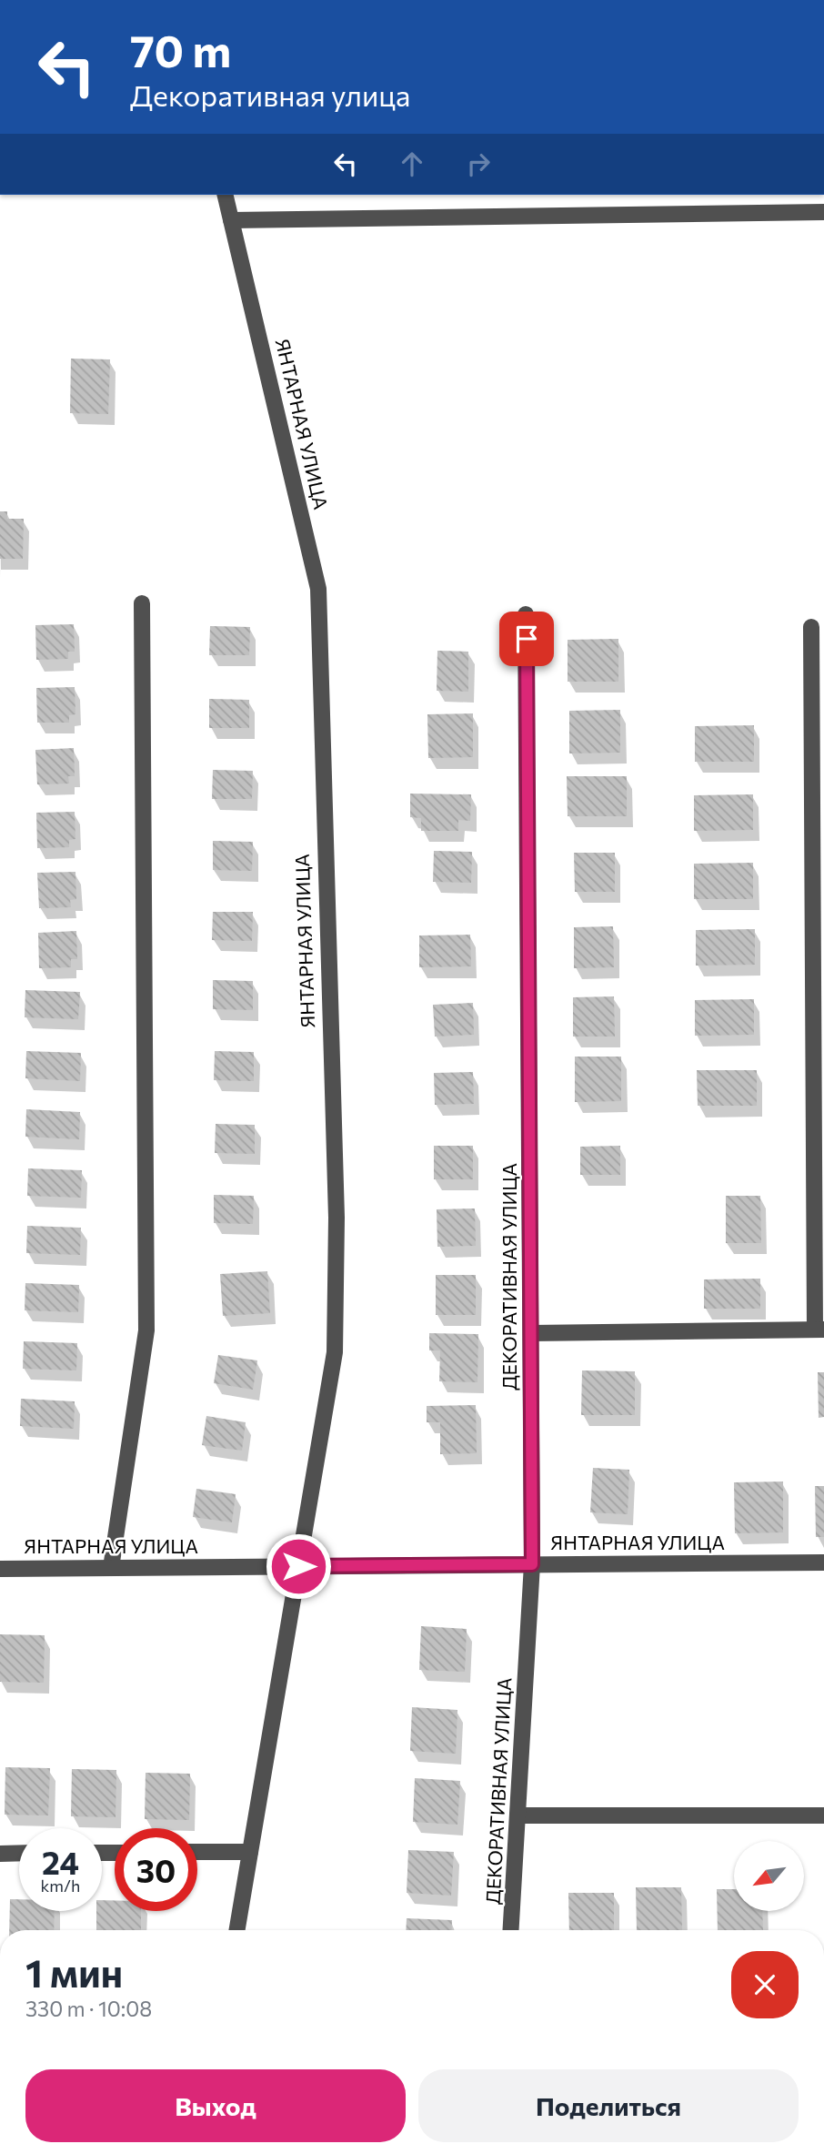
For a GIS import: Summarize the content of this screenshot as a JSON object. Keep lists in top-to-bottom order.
{
  "streets": {
    "street": ["ЯНТАРНАЯ УЛИЦА", "ДЕКОРАТИВНАЯ УЛИЦА"]
  },
  "crossings": [
    ["ЯНТАРНАЯ УЛИЦА", "ДЕКОРАТИВНАЯ УЛИЦА"]
  ],
  "north": "bottom left",
  "page": {
    "turn": ["70 m", "Декоративная улица"],
    "speed": "24 km/h",
    "limit": "30",
    "heading": ["1 мин", "330 m · 10:08"],
    "buttons": ["Выход", "Поделиться"]
  }
}
